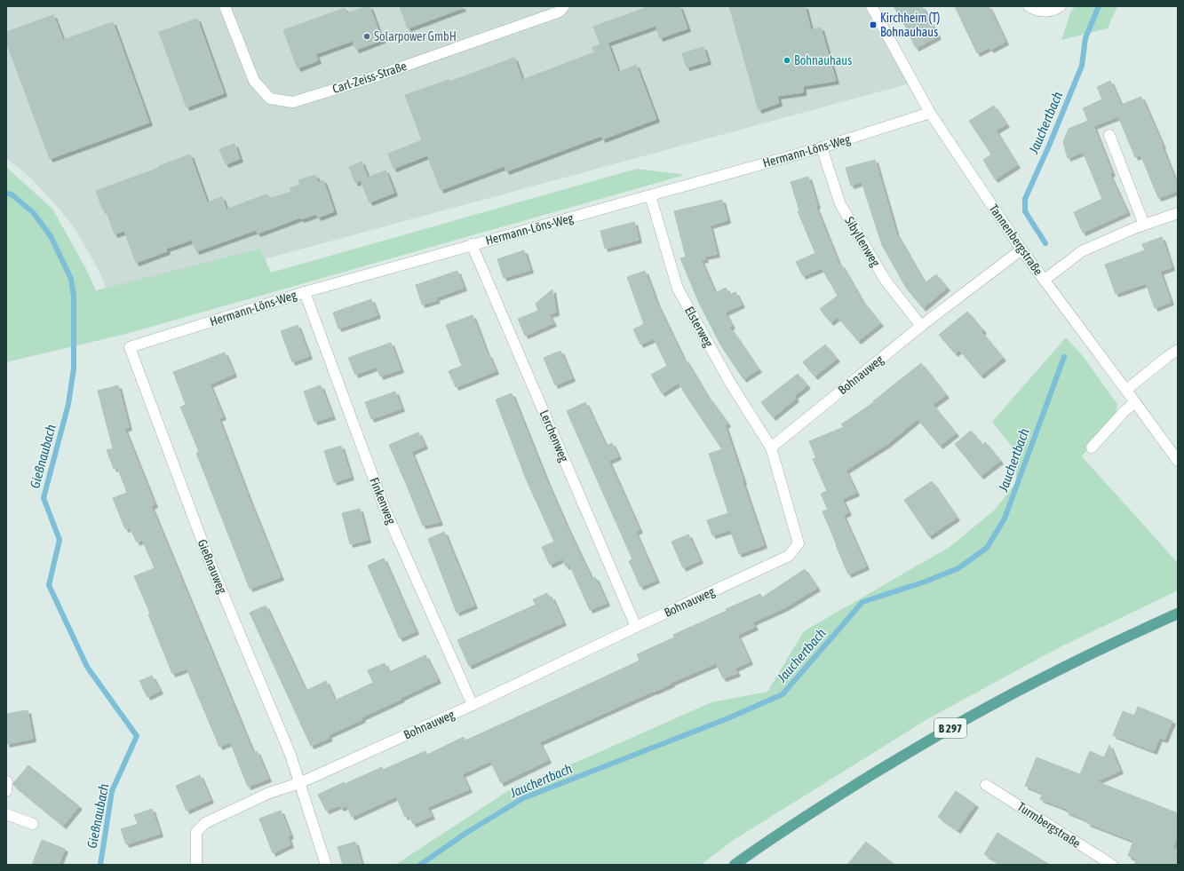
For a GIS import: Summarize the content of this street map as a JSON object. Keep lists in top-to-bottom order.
{
  "streets": {
    "main road": ["B 297"],
    "street": [
      "Carl-Zeiss-Straße",
      "Hermann-Löns-Weg",
      "Tannenbergstraße",
      "Sibyllenweg",
      "Elsterweg",
      "Bohnauweg",
      "Lerchenweg",
      "Finkenweg",
      "Gießnauweg",
      "Turmbergstraße"
    ]
  },
  "crossings": [
    ["Hermann-Löns-Weg", "Tannenbergstraße"],
    ["Hermann-Löns-Weg", "Sibyllenweg"],
    ["Hermann-Löns-Weg", "Elsterweg"],
    ["Hermann-Löns-Weg", "Lerchenweg"],
    ["Hermann-Löns-Weg", "Finkenweg"],
    ["Hermann-Löns-Weg", "Gießnauweg"],
    ["Tannenbergstraße", "Bohnauweg"],
    ["Sibyllenweg", "Bohnauweg"],
    ["Elsterweg", "Bohnauweg"],
    ["Bohnauweg", "Lerchenweg"],
    ["Bohnauweg", "Finkenweg"],
    ["Bohnauweg", "Gießnauweg"]
  ],
  "water": ["Jauchertbach", "Gießnaubach"],
  "places": {
    "transit": ["Kirchheim (T) Bohnauhaus"],
    "other": ["Solarpower GmbH", "Bohnauhaus"]
  }
}
